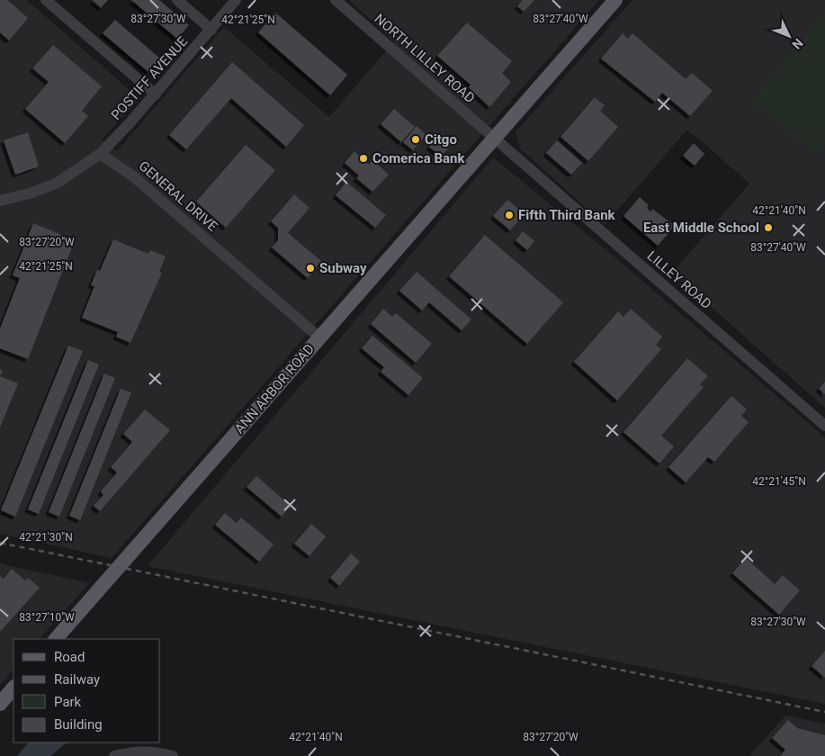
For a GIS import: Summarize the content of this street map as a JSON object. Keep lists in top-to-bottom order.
{
  "streets": {
    "main road": ["ANN ARBOR ROAD"],
    "street": [
      "NORTH LILLEY ROAD",
      "POSTIFF AVENUE",
      "GENERAL DRIVE",
      "LILLEY ROAD"
    ]
  },
  "crossings": [
    ["NORTH LILLEY ROAD", "LILLEY ROAD"],
    ["NORTH LILLEY ROAD", "ANN ARBOR ROAD"],
    ["POSTIFF AVENUE", "GENERAL DRIVE"],
    ["GENERAL DRIVE", "ANN ARBOR ROAD"],
    ["LILLEY ROAD", "ANN ARBOR ROAD"]
  ],
  "places": [
    "Citgo",
    "Comerica Bank",
    "Fifth Third Bank",
    "East Middle School",
    "Subway"
  ],
  "legend": [
    "Road",
    "Railway",
    "Park",
    "Building"
  ],
  "north": "bottom right",
  "coordinates": [
    "83°27'30\"W",
    "83°27'40\"W",
    "42°21'25\"N",
    "42°21'40\"N",
    "83°27'20\"W",
    "42°21'45\"N",
    "42°21'30\"N",
    "83°27'10\"W"
  ]
}
